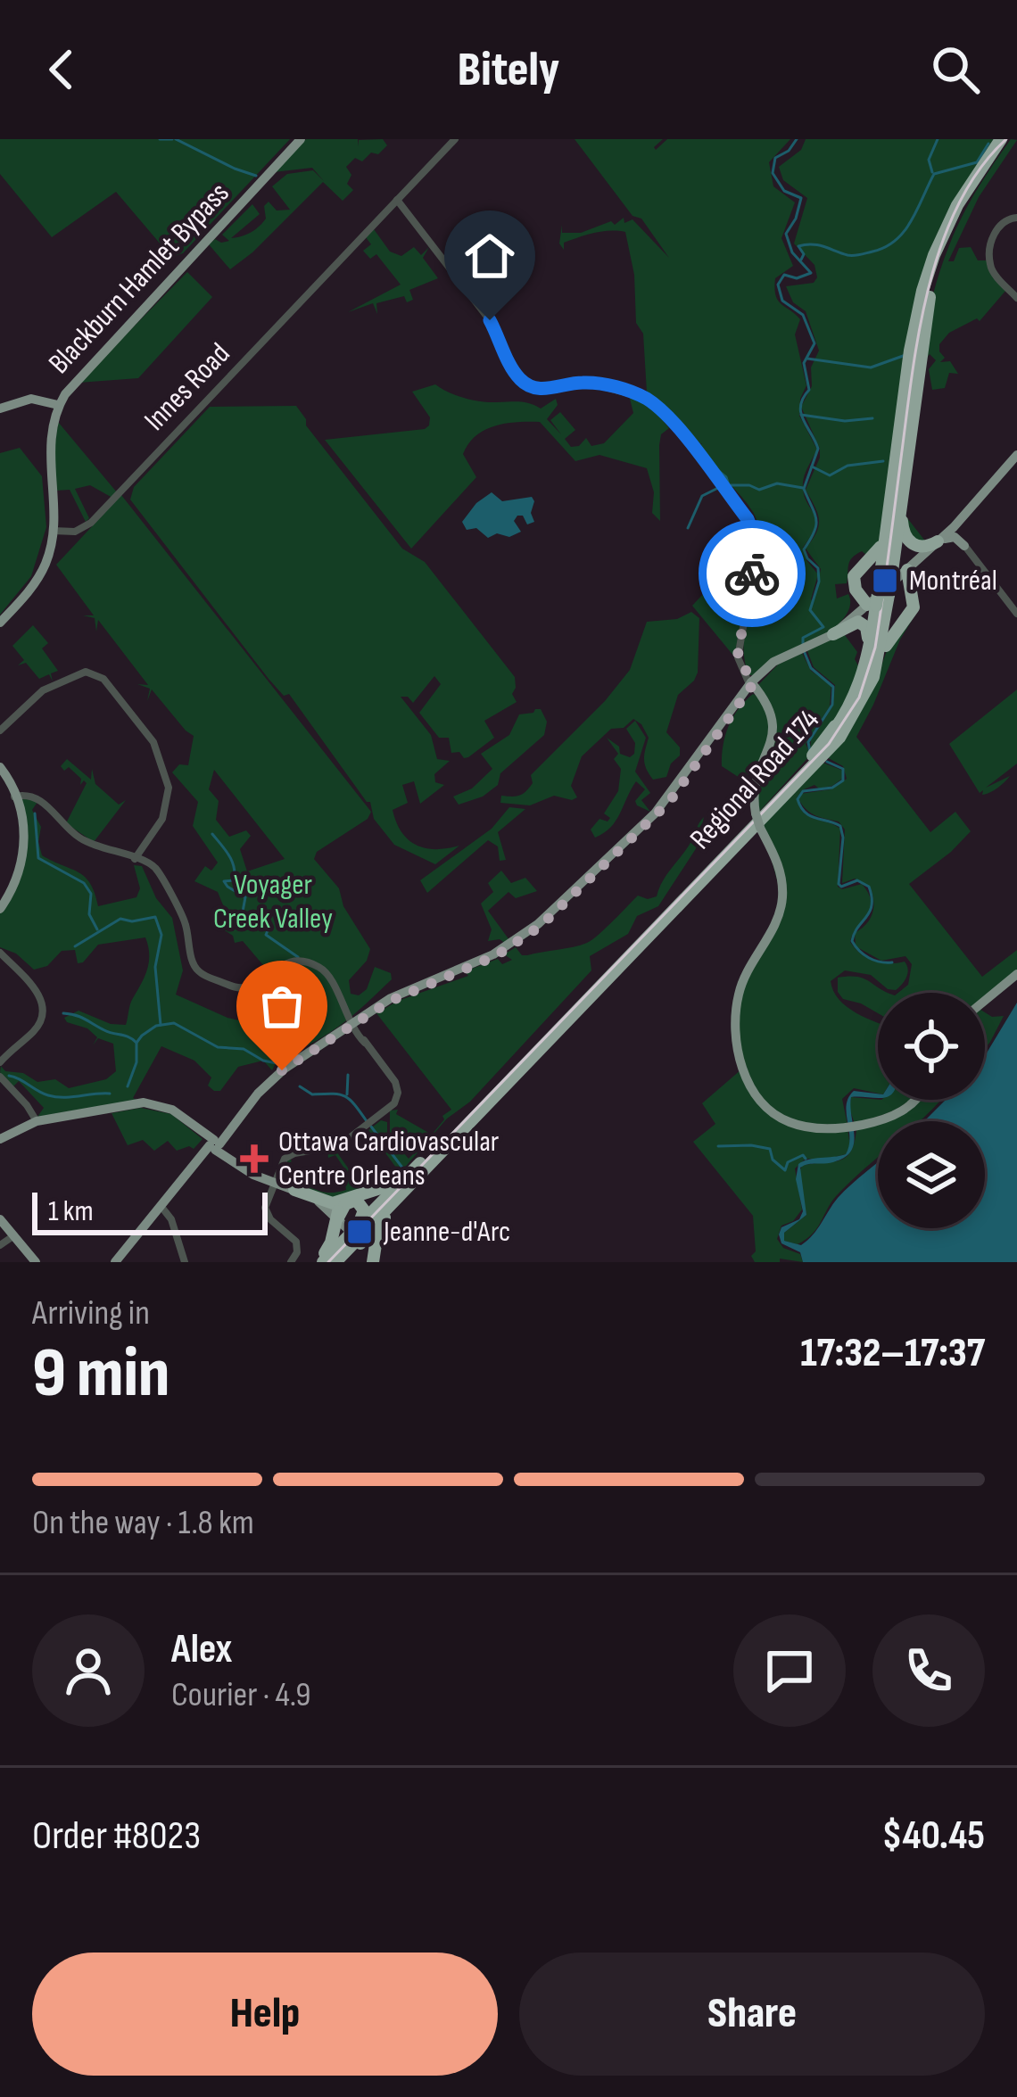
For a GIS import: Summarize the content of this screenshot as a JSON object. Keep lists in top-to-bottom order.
{
  "streets": {
    "highway": ["Regional Road 174"],
    "main road": ["Blackburn Hamlet Bypass"],
    "street": ["Innes Road"]
  },
  "crossings": [
    ["Blackburn Hamlet Bypass", "Innes Road"]
  ],
  "parks": ["Voyager Creek Valley"],
  "places": {
    "transit": ["Montréal", "Jeanne-d'Arc"],
    "health": ["Ottawa Cardiovascular Centre Orleans"]
  },
  "scale_bar": "1 km",
  "page": {
    "header": "Bitely",
    "scale": "1 km",
    "heading": ["9 min", "Arriving in", "17:32–17:37"],
    "panel": [
      "Alex",
      "Courier · 4.9",
      "Order #8023",
      "$40.45"
    ],
    "bar": "On the way · 1.8 km",
    "buttons": ["Help", "Share"]
  }
}
